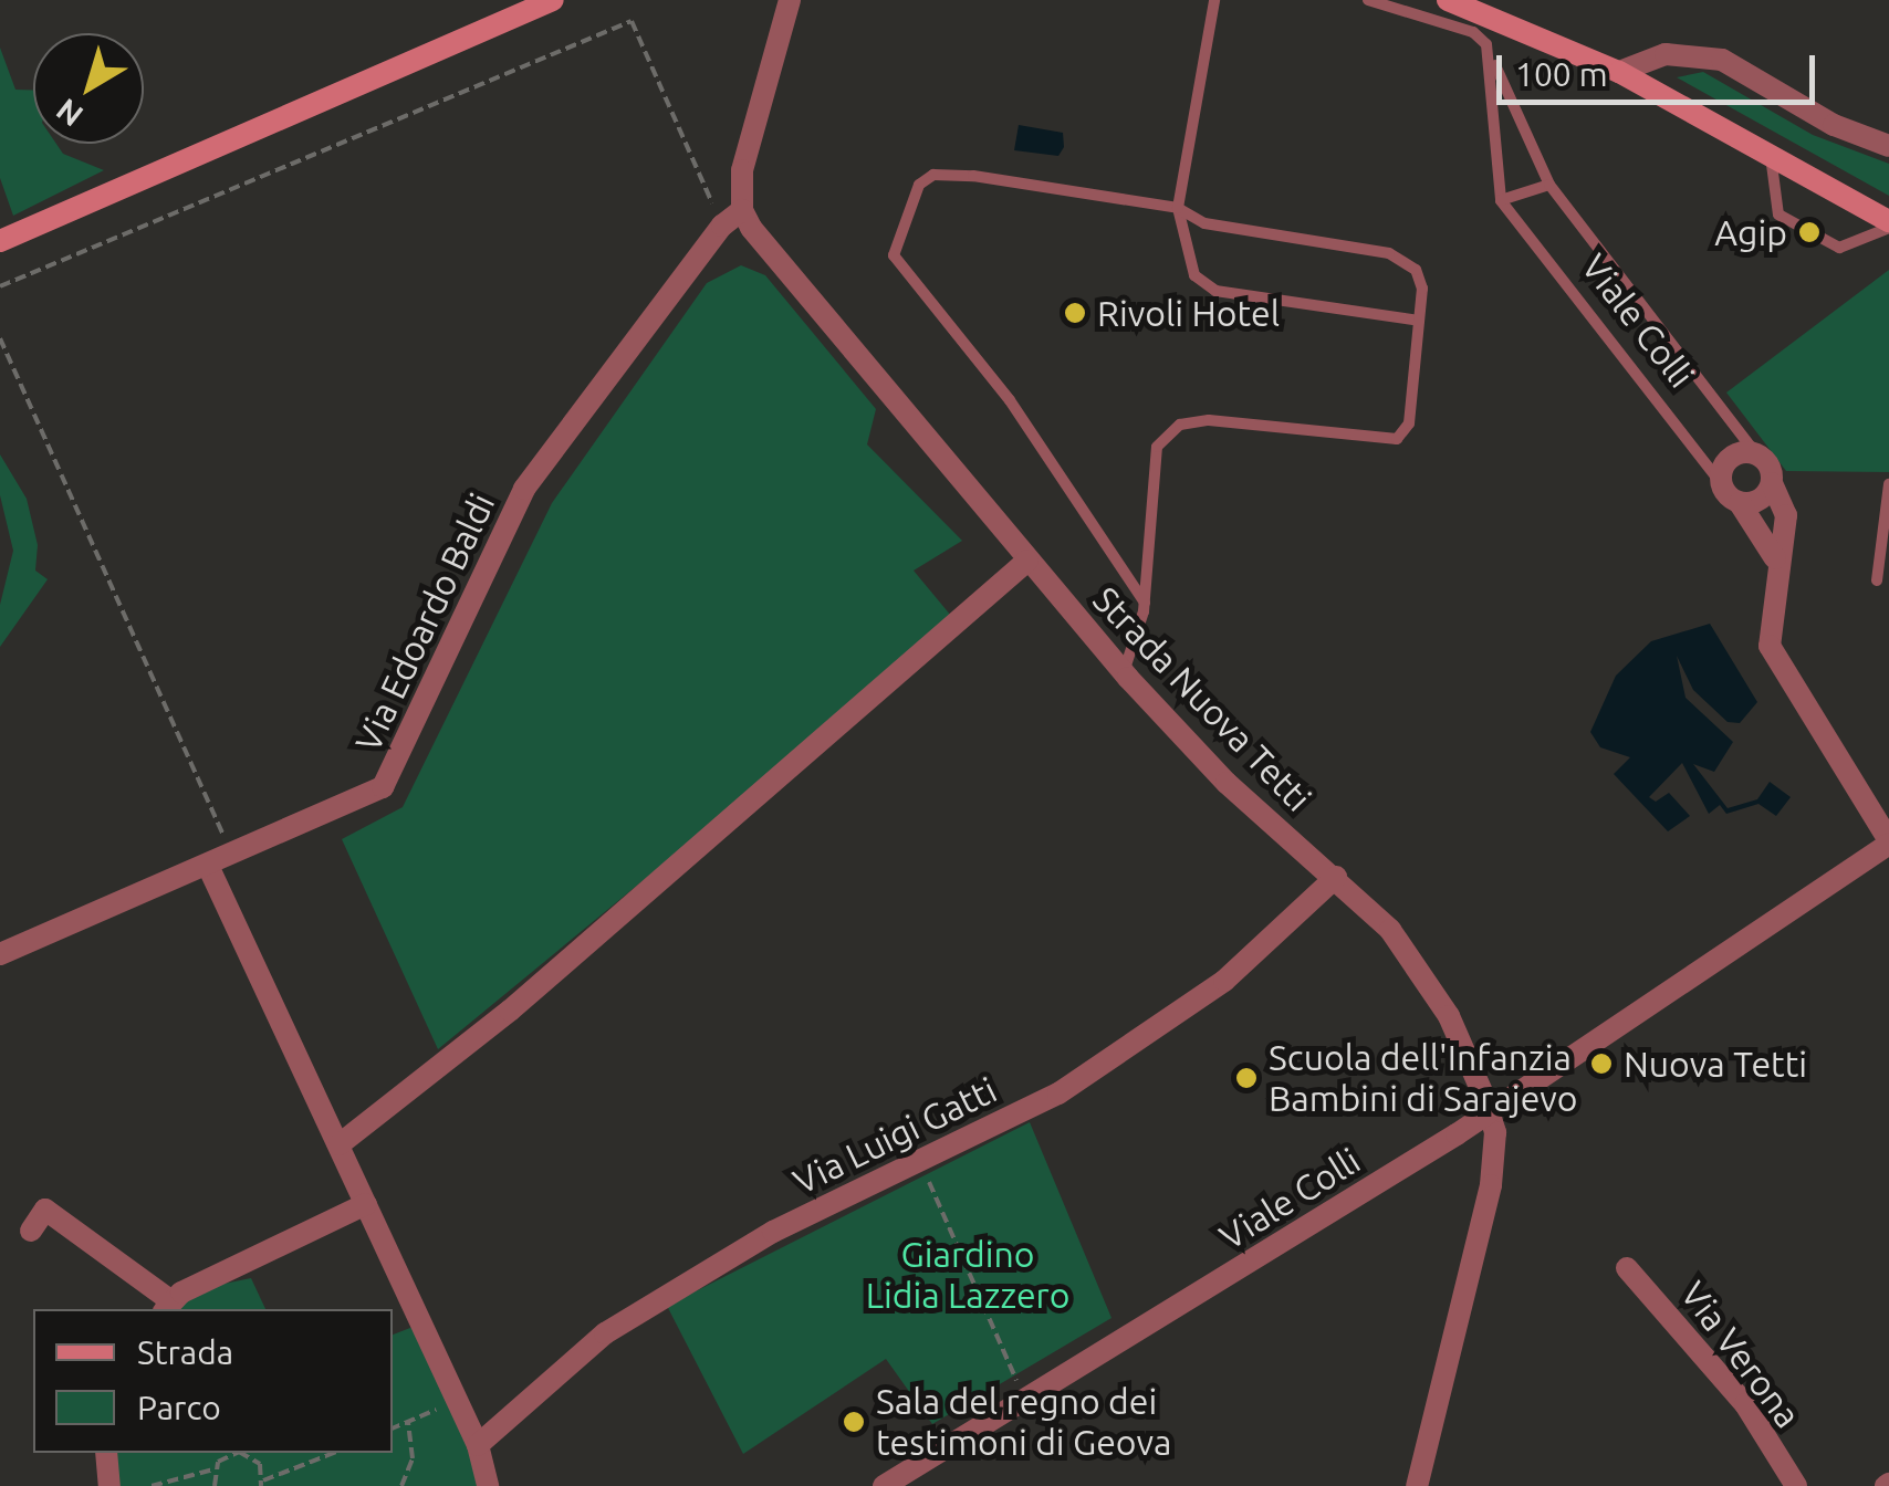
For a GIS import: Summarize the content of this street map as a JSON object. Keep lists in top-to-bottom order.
{
  "streets": {
    "street": [
      "Viale Colli",
      "Via Edoardo Baldi",
      "Strada Nuova Tetti",
      "Via Luigi Gatti",
      "Via Verona"
    ]
  },
  "crossings": [
    ["Viale Colli", "Strada Nuova Tetti"],
    ["Via Edoardo Baldi", "Strada Nuova Tetti"],
    ["Strada Nuova Tetti", "Via Luigi Gatti"]
  ],
  "parks": ["Giardino Lidia Lazzero"],
  "places": [
    "Agip",
    "Rivoli Hotel",
    "Nuova Tetti",
    "Scuola dell'Infanzia Bambini di Sarajevo",
    "Sala del regno dei testimoni di Geova"
  ],
  "legend": ["Strada", "Parco"],
  "scale_bar": "100 m",
  "north": "bottom left"
}
